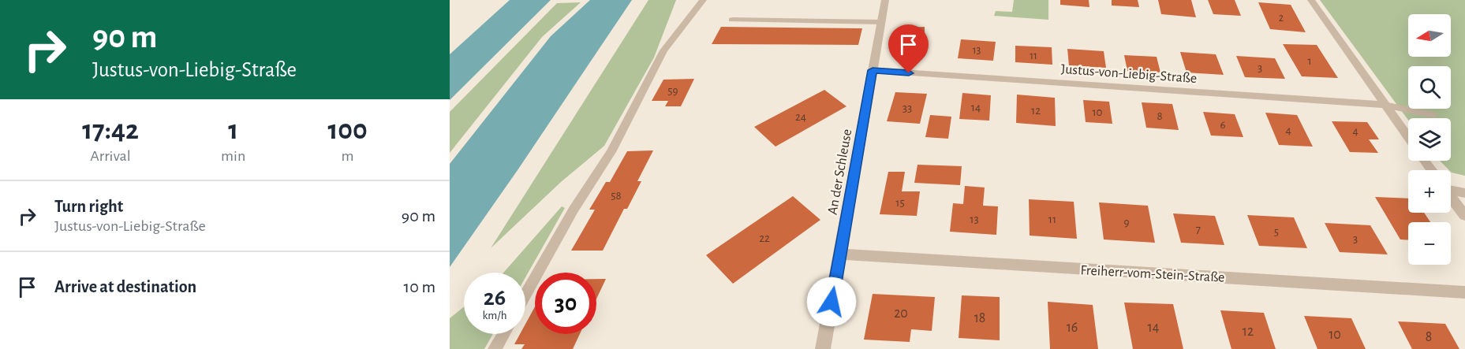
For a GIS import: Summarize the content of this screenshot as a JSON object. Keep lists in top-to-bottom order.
{
  "streets": {
    "street": ["Justus-von-Liebig-Straße", "An der Schleuse", "Freiherr-vom-Stein-Straße"]
  },
  "crossings": [
    ["Justus-von-Liebig-Straße", "An der Schleuse"],
    ["An der Schleuse", "Freiherr-vom-Stein-Straße"]
  ],
  "house_numbers": [
    "2",
    "13",
    "11",
    "1",
    "3",
    "59",
    "14",
    "33",
    "12",
    "10",
    "8",
    "24",
    "6",
    "4",
    "4",
    "58",
    "15",
    "13",
    "11",
    "9",
    "7",
    "5",
    "22",
    "3",
    "20",
    "18",
    "16",
    "14",
    "12",
    "10",
    "8"
  ],
  "north": "left",
  "page": {
    "turn": ["90 m", "Justus-von-Liebig-Straße"],
    "map_buttons": ["+", "−"],
    "eta": [
      "17:42",
      "Arrival",
      "1",
      "min",
      "100",
      "m"
    ],
    "list": [
      {
        "name": "Turn right",
        "note": "Justus-von-Liebig-Straße",
        "value": "90 m"
      },
      {
        "name": "Arrive at destination",
        "value": "10 m"
      }
    ],
    "speed": "26 km/h",
    "limit": "30"
  }
}
